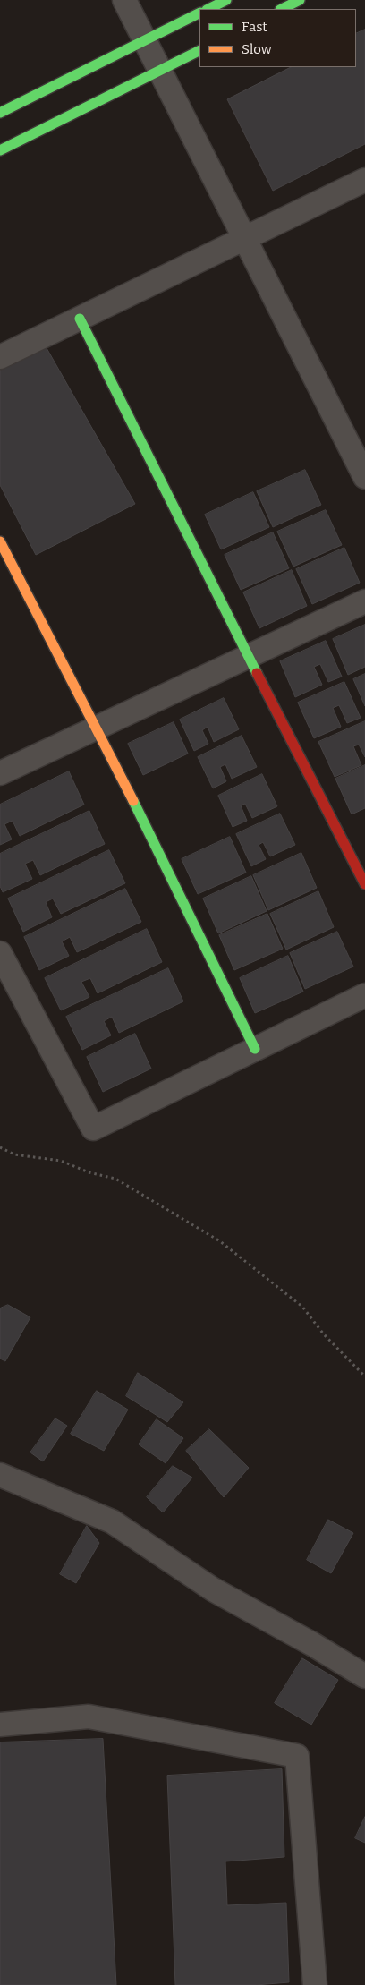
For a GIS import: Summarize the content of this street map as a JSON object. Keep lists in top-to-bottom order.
{
  "legend": ["Fast", "Slow"]
}
